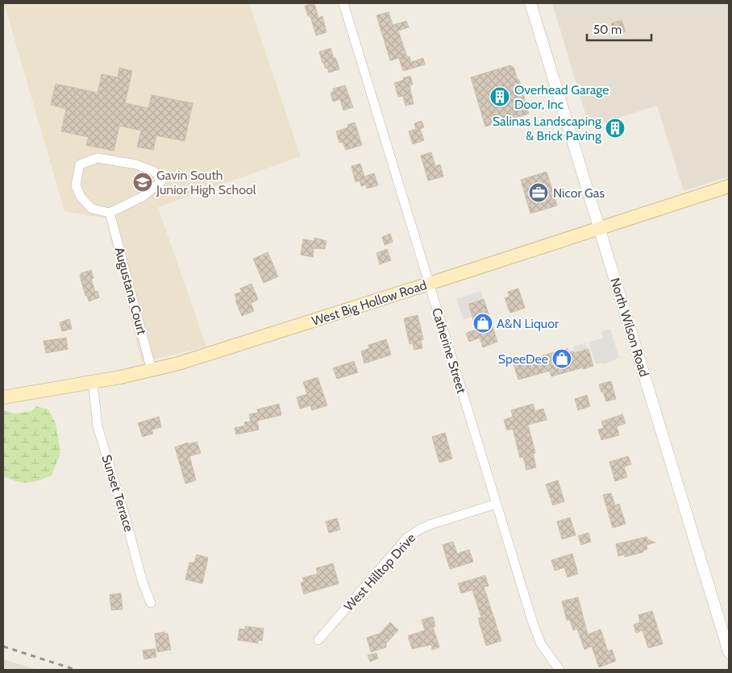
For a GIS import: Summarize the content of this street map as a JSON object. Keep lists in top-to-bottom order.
{
  "streets": {
    "main road": ["West Big Hollow Road"],
    "street": [
      "Augustana Court",
      "North Wilson Road",
      "Catherine Street",
      "Sunset Terrace",
      "West Hilltop Drive"
    ]
  },
  "crossings": [
    ["Augustana Court", "West Big Hollow Road"],
    ["West Big Hollow Road", "North Wilson Road"],
    ["West Big Hollow Road", "Catherine Street"],
    ["West Big Hollow Road", "Sunset Terrace"],
    ["Catherine Street", "West Hilltop Drive"]
  ],
  "places": {
    "building": ["Overhead Garage Door, Inc", "Salinas Landscaping & Brick Paving"],
    "school or university": ["Gavin South Junior High School"],
    "office": ["Nicor Gas"],
    "shop": ["A&N Liquor", "SpeeDee"]
  },
  "scale_bar": "50 m"
}
